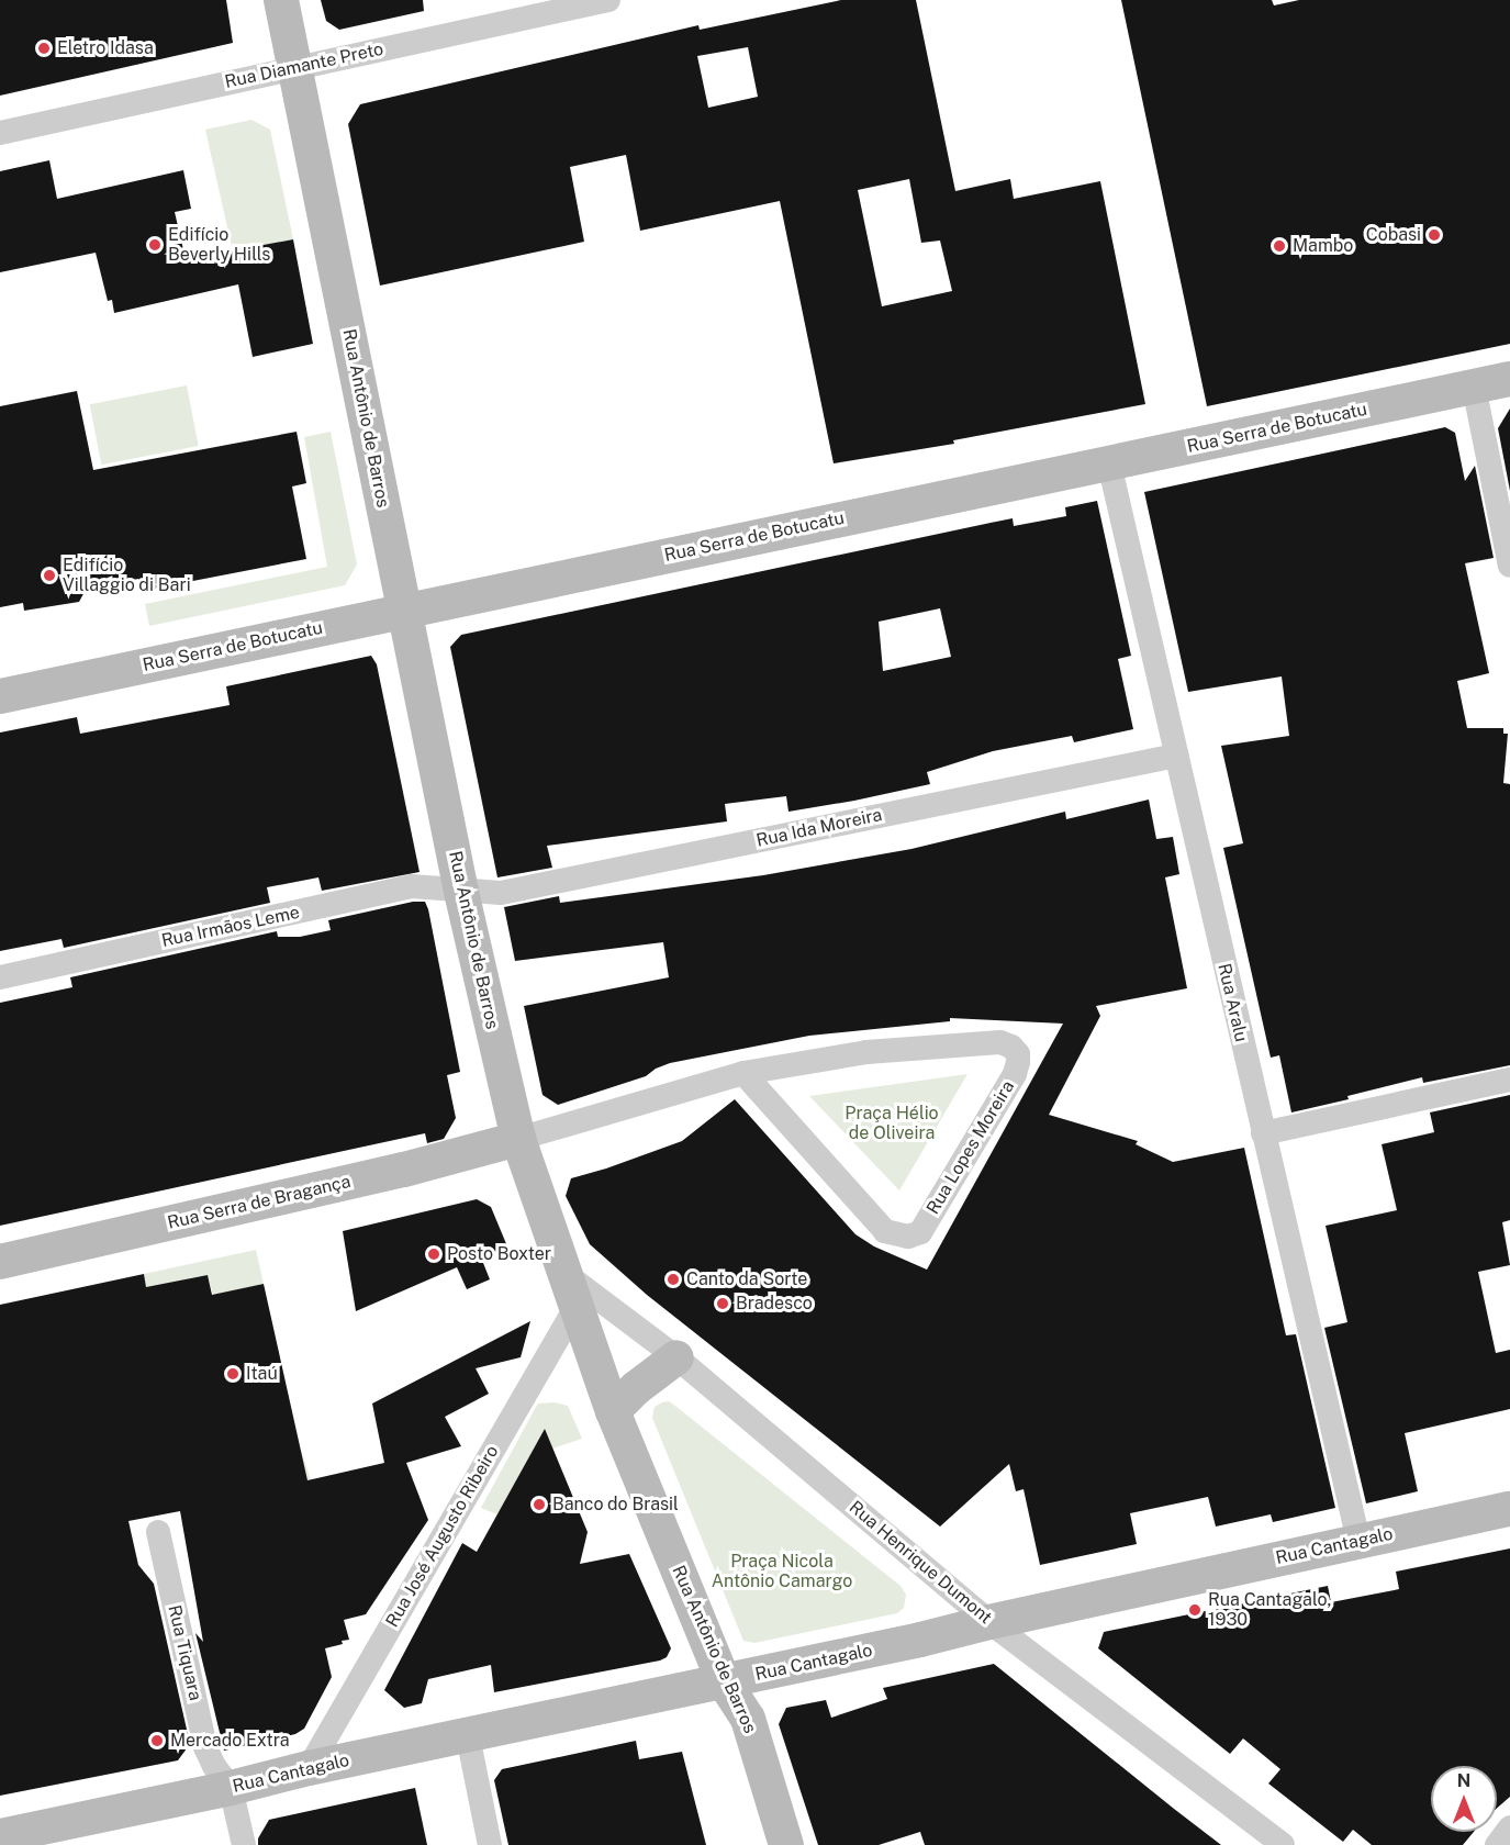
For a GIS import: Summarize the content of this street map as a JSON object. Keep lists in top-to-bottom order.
{
  "streets": {
    "street": [
      "Rua Diamante Preto",
      "Rua Antônio de Barros",
      "Rua Serra de Botucatu",
      "Rua Ida Moreira",
      "Rua Irmãos Leme",
      "Rua Aralu",
      "Rua Lopes Moreira",
      "Rua Serra de Bragança",
      "Rua José Augusto Ribeiro",
      "Rua Cantagalo",
      "Rua Henrique Dumont",
      "Rua Tiquara"
    ]
  },
  "crossings": [
    ["Rua Diamante Preto", "Rua Antônio de Barros"],
    ["Rua Antônio de Barros", "Rua Serra de Botucatu"],
    ["Rua Antônio de Barros", "Rua Ida Moreira"],
    ["Rua Antônio de Barros", "Rua Irmãos Leme"],
    ["Rua Antônio de Barros", "Rua Lopes Moreira"],
    ["Rua Antônio de Barros", "Rua Serra de Bragança"],
    ["Rua Antônio de Barros", "Rua José Augusto Ribeiro"],
    ["Rua Antônio de Barros", "Rua Cantagalo"],
    ["Rua Antônio de Barros", "Rua Henrique Dumont"],
    ["Rua Serra de Botucatu", "Rua Aralu"],
    ["Rua Ida Moreira", "Rua Irmãos Leme"],
    ["Rua Ida Moreira", "Rua Aralu"],
    ["Rua Aralu", "Rua Cantagalo"],
    ["Rua Lopes Moreira", "Rua Serra de Bragança"],
    ["Rua José Augusto Ribeiro", "Rua Cantagalo"],
    ["Rua José Augusto Ribeiro", "Rua Henrique Dumont"],
    ["Rua Cantagalo", "Rua Henrique Dumont"],
    ["Rua Cantagalo", "Rua Tiquara"]
  ],
  "parks": ["Praça Hélio de Oliveira", "Praça Nicola Antônio Camargo"],
  "places": [
    "Eletro Idasa",
    "Cobasi",
    "Edifício Beverly Hills",
    "Mambo",
    "Edifício Villaggio di Bari",
    "Posto Boxter",
    "Canto da Sorte",
    "Bradesco",
    "Itaú",
    "Banco do Brasil",
    "Rua Cantagalo, 1930",
    "Mercado Extra"
  ],
  "north": "top"
}
